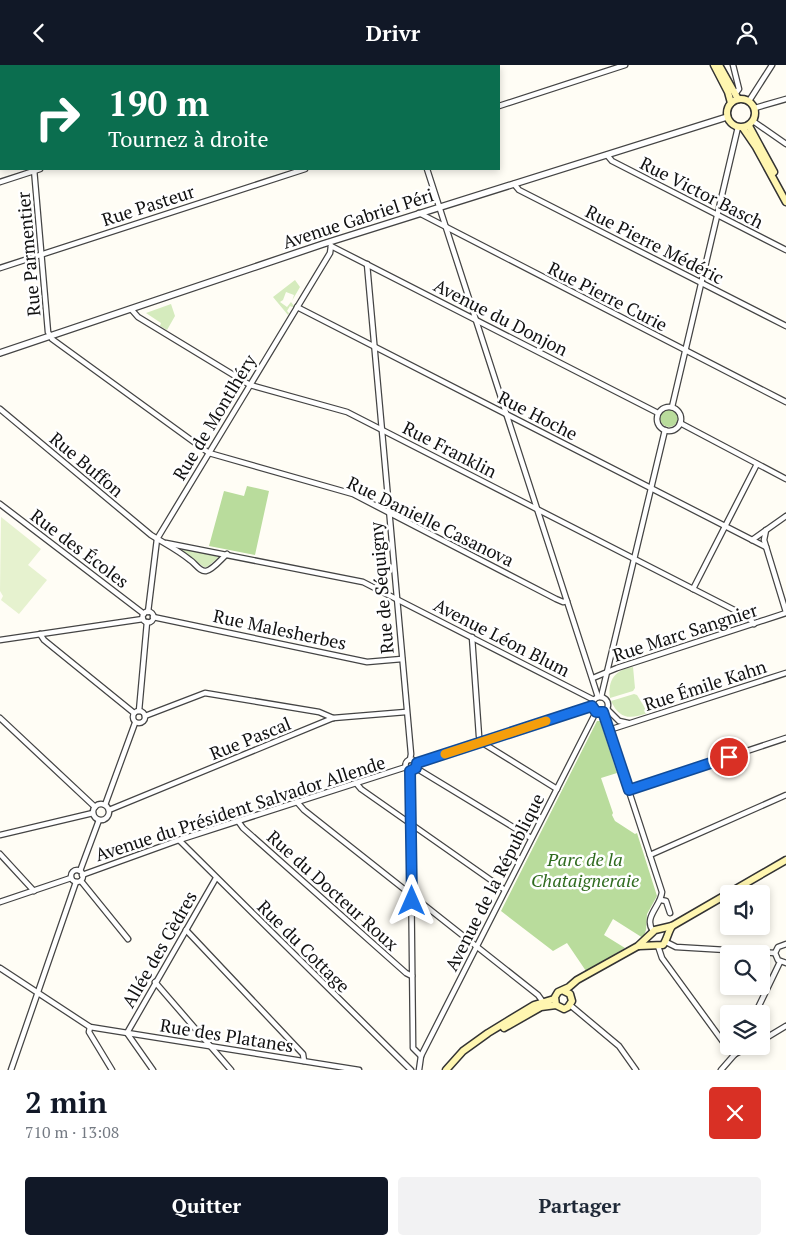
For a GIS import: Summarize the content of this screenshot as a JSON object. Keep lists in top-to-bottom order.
{
  "streets": {
    "street": [
      "Rue Victor Basch",
      "Rue Pasteur",
      "Avenue Gabriel Péri",
      "Rue Pierre Médéric",
      "Rue Parmentier",
      "Rue Pierre Curie",
      "Avenue du Donjon",
      "Rue Hoche",
      "Rue de Montlhéry",
      "Rue Franklin",
      "Rue Buffon",
      "Rue Danielle Casanova",
      "Rue des Écoles",
      "Rue de Séquigny",
      "Rue Malesherbes",
      "Rue Marc Sangnier",
      "Avenue Léon Blum",
      "Rue Émile Kahn",
      "Rue Pascal",
      "Avenue du Président Salvador Allende",
      "Avenue de la République",
      "Rue du Docteur Roux",
      "Rue du Cottage",
      "Allée des Cèdres",
      "Rue des Platanes"
    ]
  },
  "crossings": [
    ["Rue Victor Basch", "Avenue Gabriel Péri"],
    ["Rue Pasteur", "Rue Parmentier"],
    ["Avenue Gabriel Péri", "Rue Pierre Médéric"],
    ["Avenue Gabriel Péri", "Rue Parmentier"],
    ["Avenue Gabriel Péri", "Rue Pierre Curie"],
    ["Avenue Gabriel Péri", "Avenue du Donjon"],
    ["Avenue Gabriel Péri", "Rue de Montlhéry"],
    ["Avenue Gabriel Péri", "Rue Franklin"],
    ["Avenue Gabriel Péri", "Rue Danielle Casanova"],
    ["Rue Parmentier", "Rue Danielle Casanova"],
    ["Avenue du Donjon", "Rue de Montlhéry"],
    ["Avenue du Donjon", "Rue de Séquigny"],
    ["Rue Hoche", "Rue de Montlhéry"],
    ["Rue Hoche", "Rue de Séquigny"],
    ["Rue de Montlhéry", "Rue Franklin"],
    ["Rue de Montlhéry", "Rue Buffon"],
    ["Rue de Montlhéry", "Rue Danielle Casanova"],
    ["Rue de Montlhéry", "Rue des Écoles"],
    ["Rue Franklin", "Rue de Séquigny"],
    ["Rue Franklin", "Rue Marc Sangnier"],
    ["Rue Buffon", "Avenue Léon Blum"],
    ["Rue Danielle Casanova", "Rue de Séquigny"],
    ["Rue des Écoles", "Rue Malesherbes"],
    ["Rue de Séquigny", "Rue Malesherbes"],
    ["Rue de Séquigny", "Avenue Léon Blum"],
    ["Rue de Séquigny", "Rue Pascal"],
    ["Rue de Séquigny", "Avenue du Président Salvador Allende"],
    ["Avenue du Président Salvador Allende", "Rue du Docteur Roux"],
    ["Avenue du Président Salvador Allende", "Rue du Cottage"],
    ["Rue du Cottage", "Allée des Cèdres"],
    ["Allée des Cèdres", "Rue des Platanes"]
  ],
  "parks": ["Parc de la Chataigneraie"],
  "page": {
    "header": "Drivr",
    "turn": ["190 m", "Tournez à droite"],
    "heading": ["2 min", "710 m · 13:08"],
    "buttons": ["Quitter", "Partager"]
  }
}
